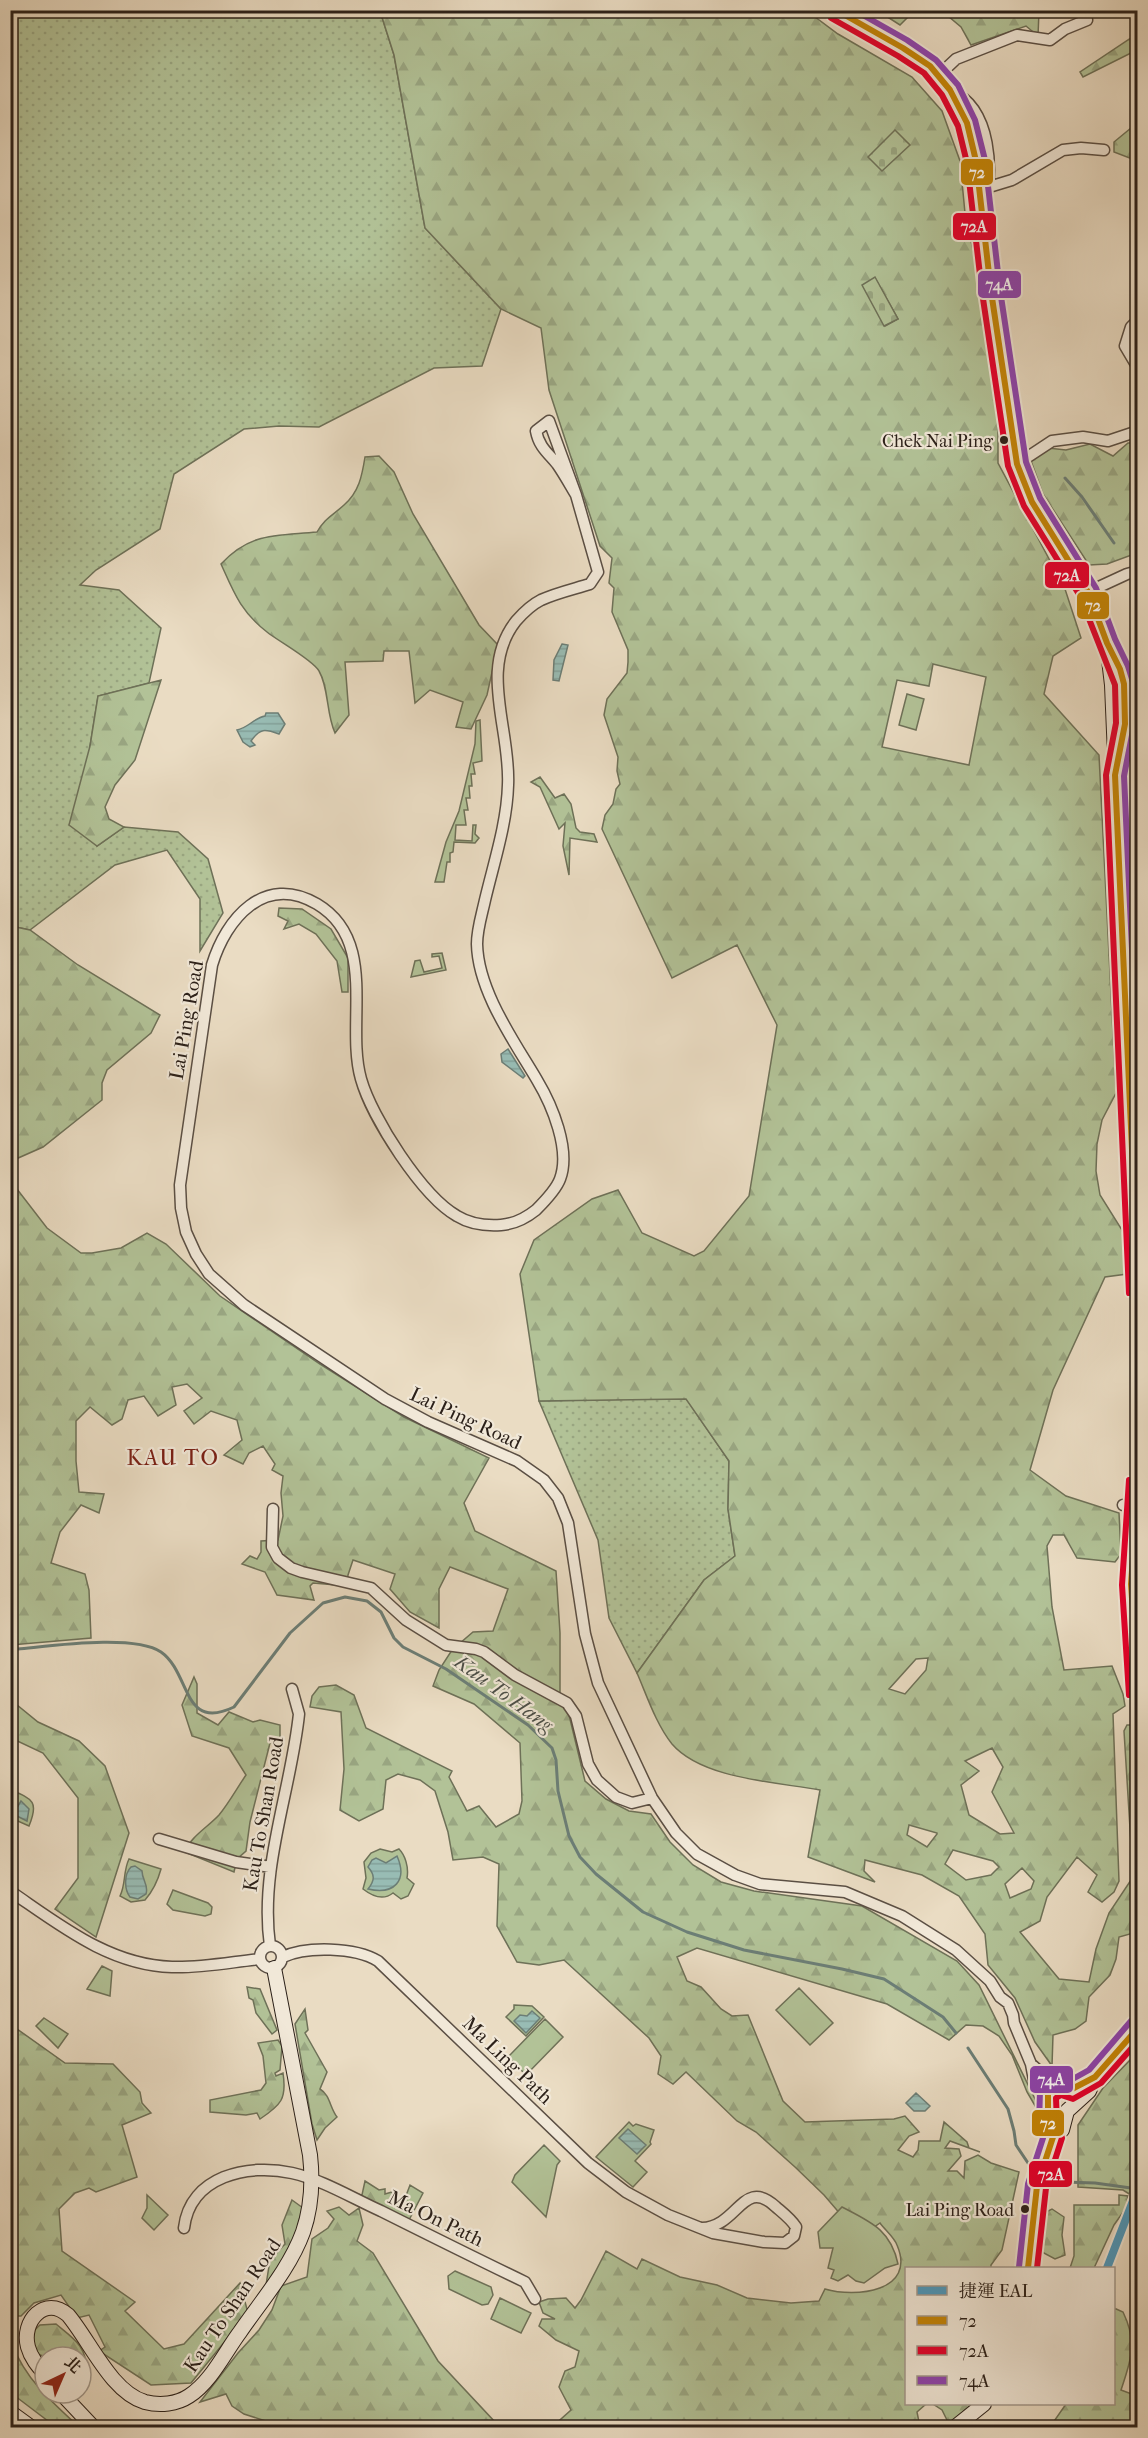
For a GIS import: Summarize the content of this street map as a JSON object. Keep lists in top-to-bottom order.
{
  "streets": {
    "main road": ["Kau To Shan Road"],
    "street": ["Lai Ping Road", "Ma Ling Path", "Ma On Path"]
  },
  "crossings": [
    ["Kau To Shan Road", "Ma Ling Path"],
    ["Kau To Shan Road", "Ma On Path"]
  ],
  "districts": ["KAU TO"],
  "water": ["Kau To Hang"],
  "places": ["Chek Nai Ping", "Lai Ping Road"],
  "lines": [
    "transit line 72",
    "transit line 74A",
    "transit line 72A",
    "metro line EAL"
  ],
  "legend": [
    "捷運 EAL",
    "72",
    "72A",
    "74A"
  ],
  "north": "top right"
}
